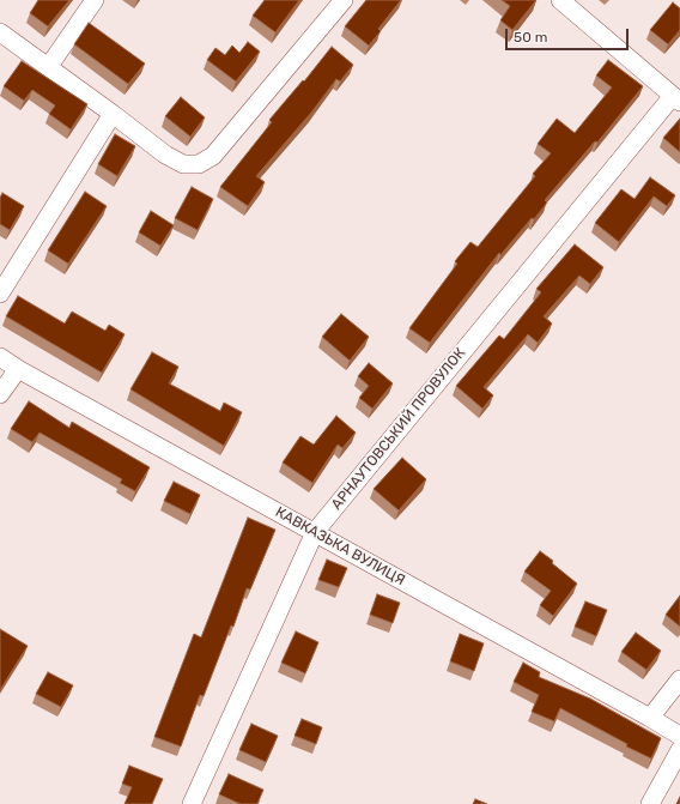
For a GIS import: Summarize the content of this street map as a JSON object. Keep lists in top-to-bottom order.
{
  "streets": {
    "street": ["АРНАУТОВСЬКИЙ ПРОВУЛОК", "КАВКАЗЬКА ВУЛИЦЯ"]
  },
  "crossings": [
    ["АРНАУТОВСЬКИЙ ПРОВУЛОК", "КАВКАЗЬКА ВУЛИЦЯ"]
  ],
  "scale_bar": "50 m"
}
